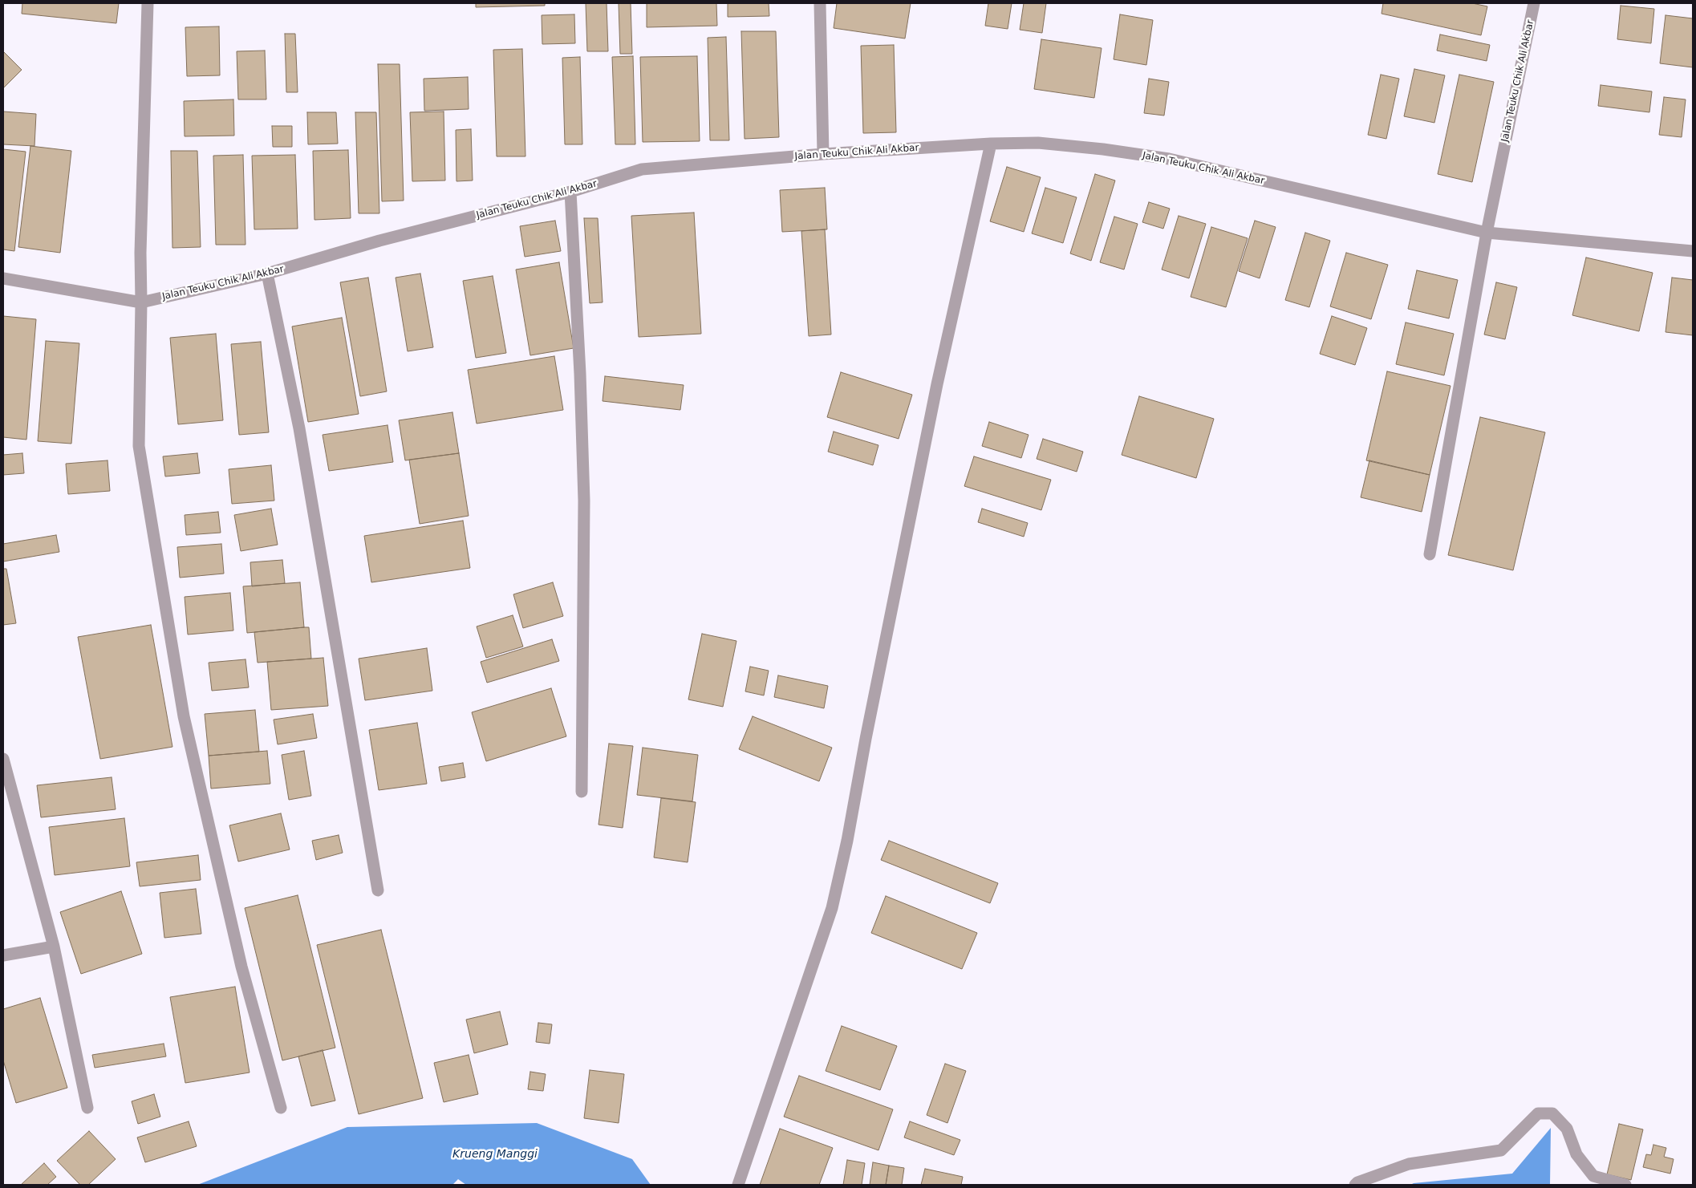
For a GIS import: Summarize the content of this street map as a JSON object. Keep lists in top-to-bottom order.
{
  "streets": {
    "street": ["Jalan Teuku Chik Ali Akbar"]
  },
  "water": ["Krueng Manggi"]
}
